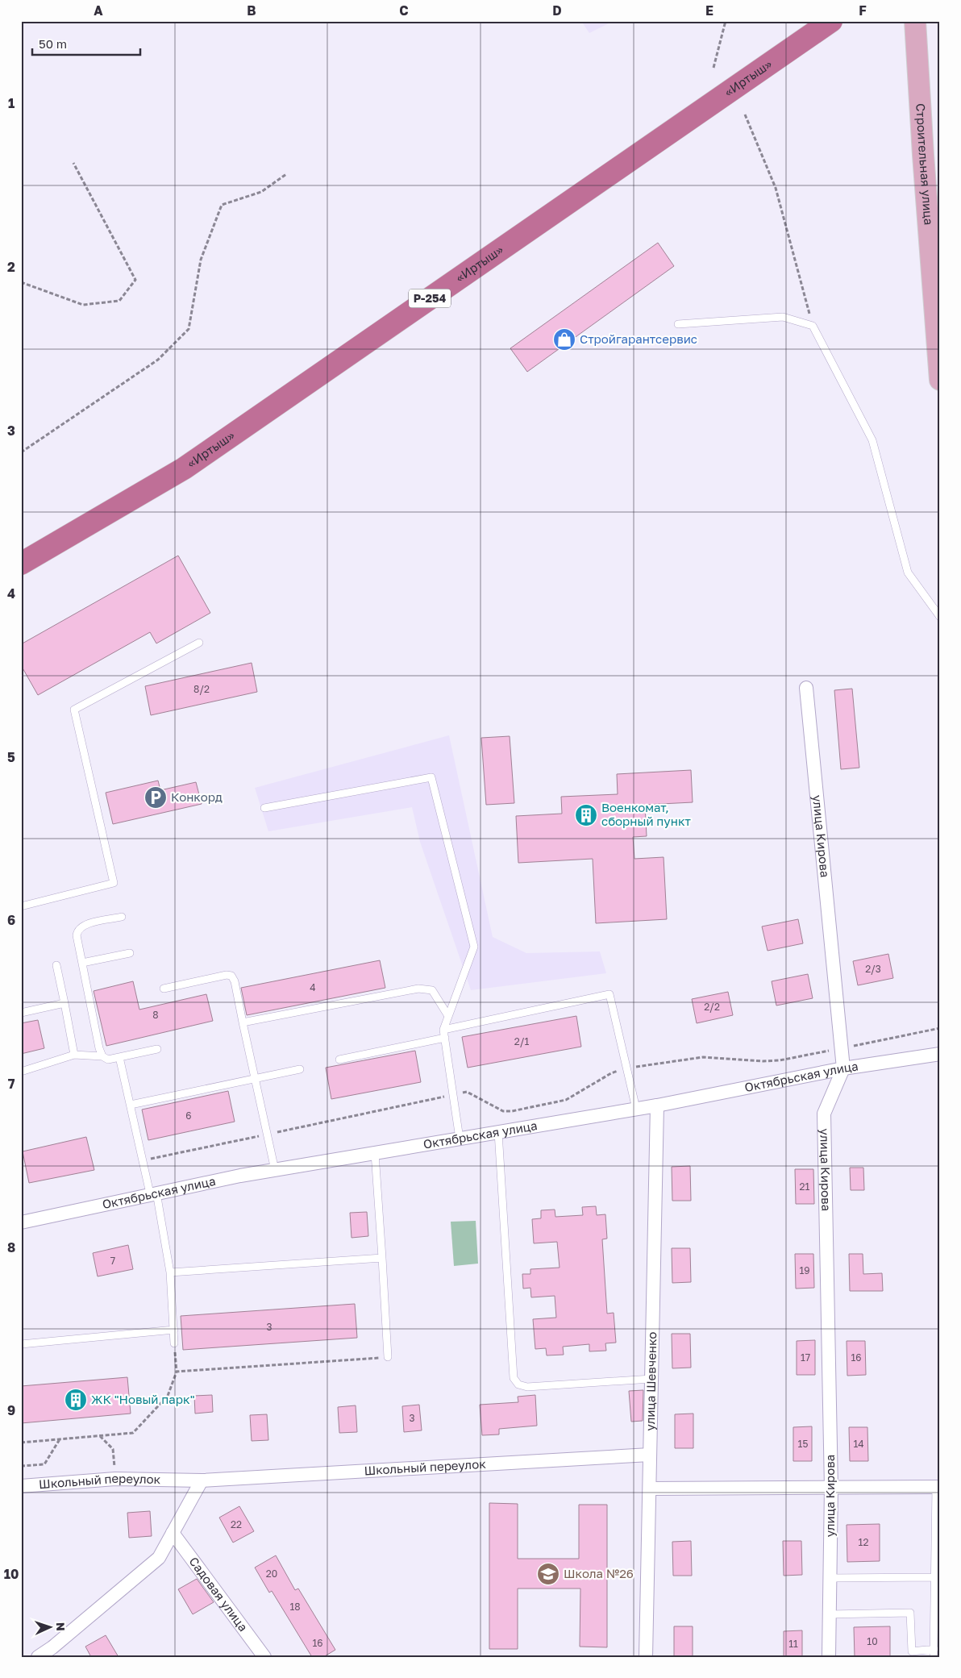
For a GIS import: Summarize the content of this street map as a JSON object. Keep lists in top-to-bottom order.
{
  "streets": {
    "highway": ["«Иртыш»", "Р-254"],
    "main road": ["Строительная улица"],
    "street": [
      "улица Кирова",
      "Октябрьская улица",
      "улица Шевченко",
      "Школьный переулок",
      "Садовая улица"
    ]
  },
  "crossings": [
    ["улица Кирова", "Октябрьская улица"],
    ["Октябрьская улица", "улица Шевченко"],
    ["улица Шевченко", "Школьный переулок"]
  ],
  "places": {
    "shop": ["Стройгарантсервис"],
    "parking": ["Конкорд"],
    "building": ["Военкомат, сборный пункт", "ЖК \"Новый парк\""],
    "school or university": ["Школа №26"]
  },
  "house_numbers": [
    "8/2",
    "2/3",
    "4",
    "2/2",
    "8",
    "2/1",
    "6",
    "21",
    "7",
    "19",
    "3",
    "17",
    "16",
    "3",
    "15",
    "14",
    "22",
    "12",
    "20",
    "18",
    "10",
    "16",
    "11"
  ],
  "scale_bar": "50 m",
  "north": "right",
  "grid": {
    "columns": [
      "A",
      "B",
      "C",
      "D",
      "E",
      "F"
    ],
    "rows": [
      "1",
      "2",
      "3",
      "4",
      "5",
      "6",
      "7",
      "8",
      "9",
      "10"
    ]
  }
}
